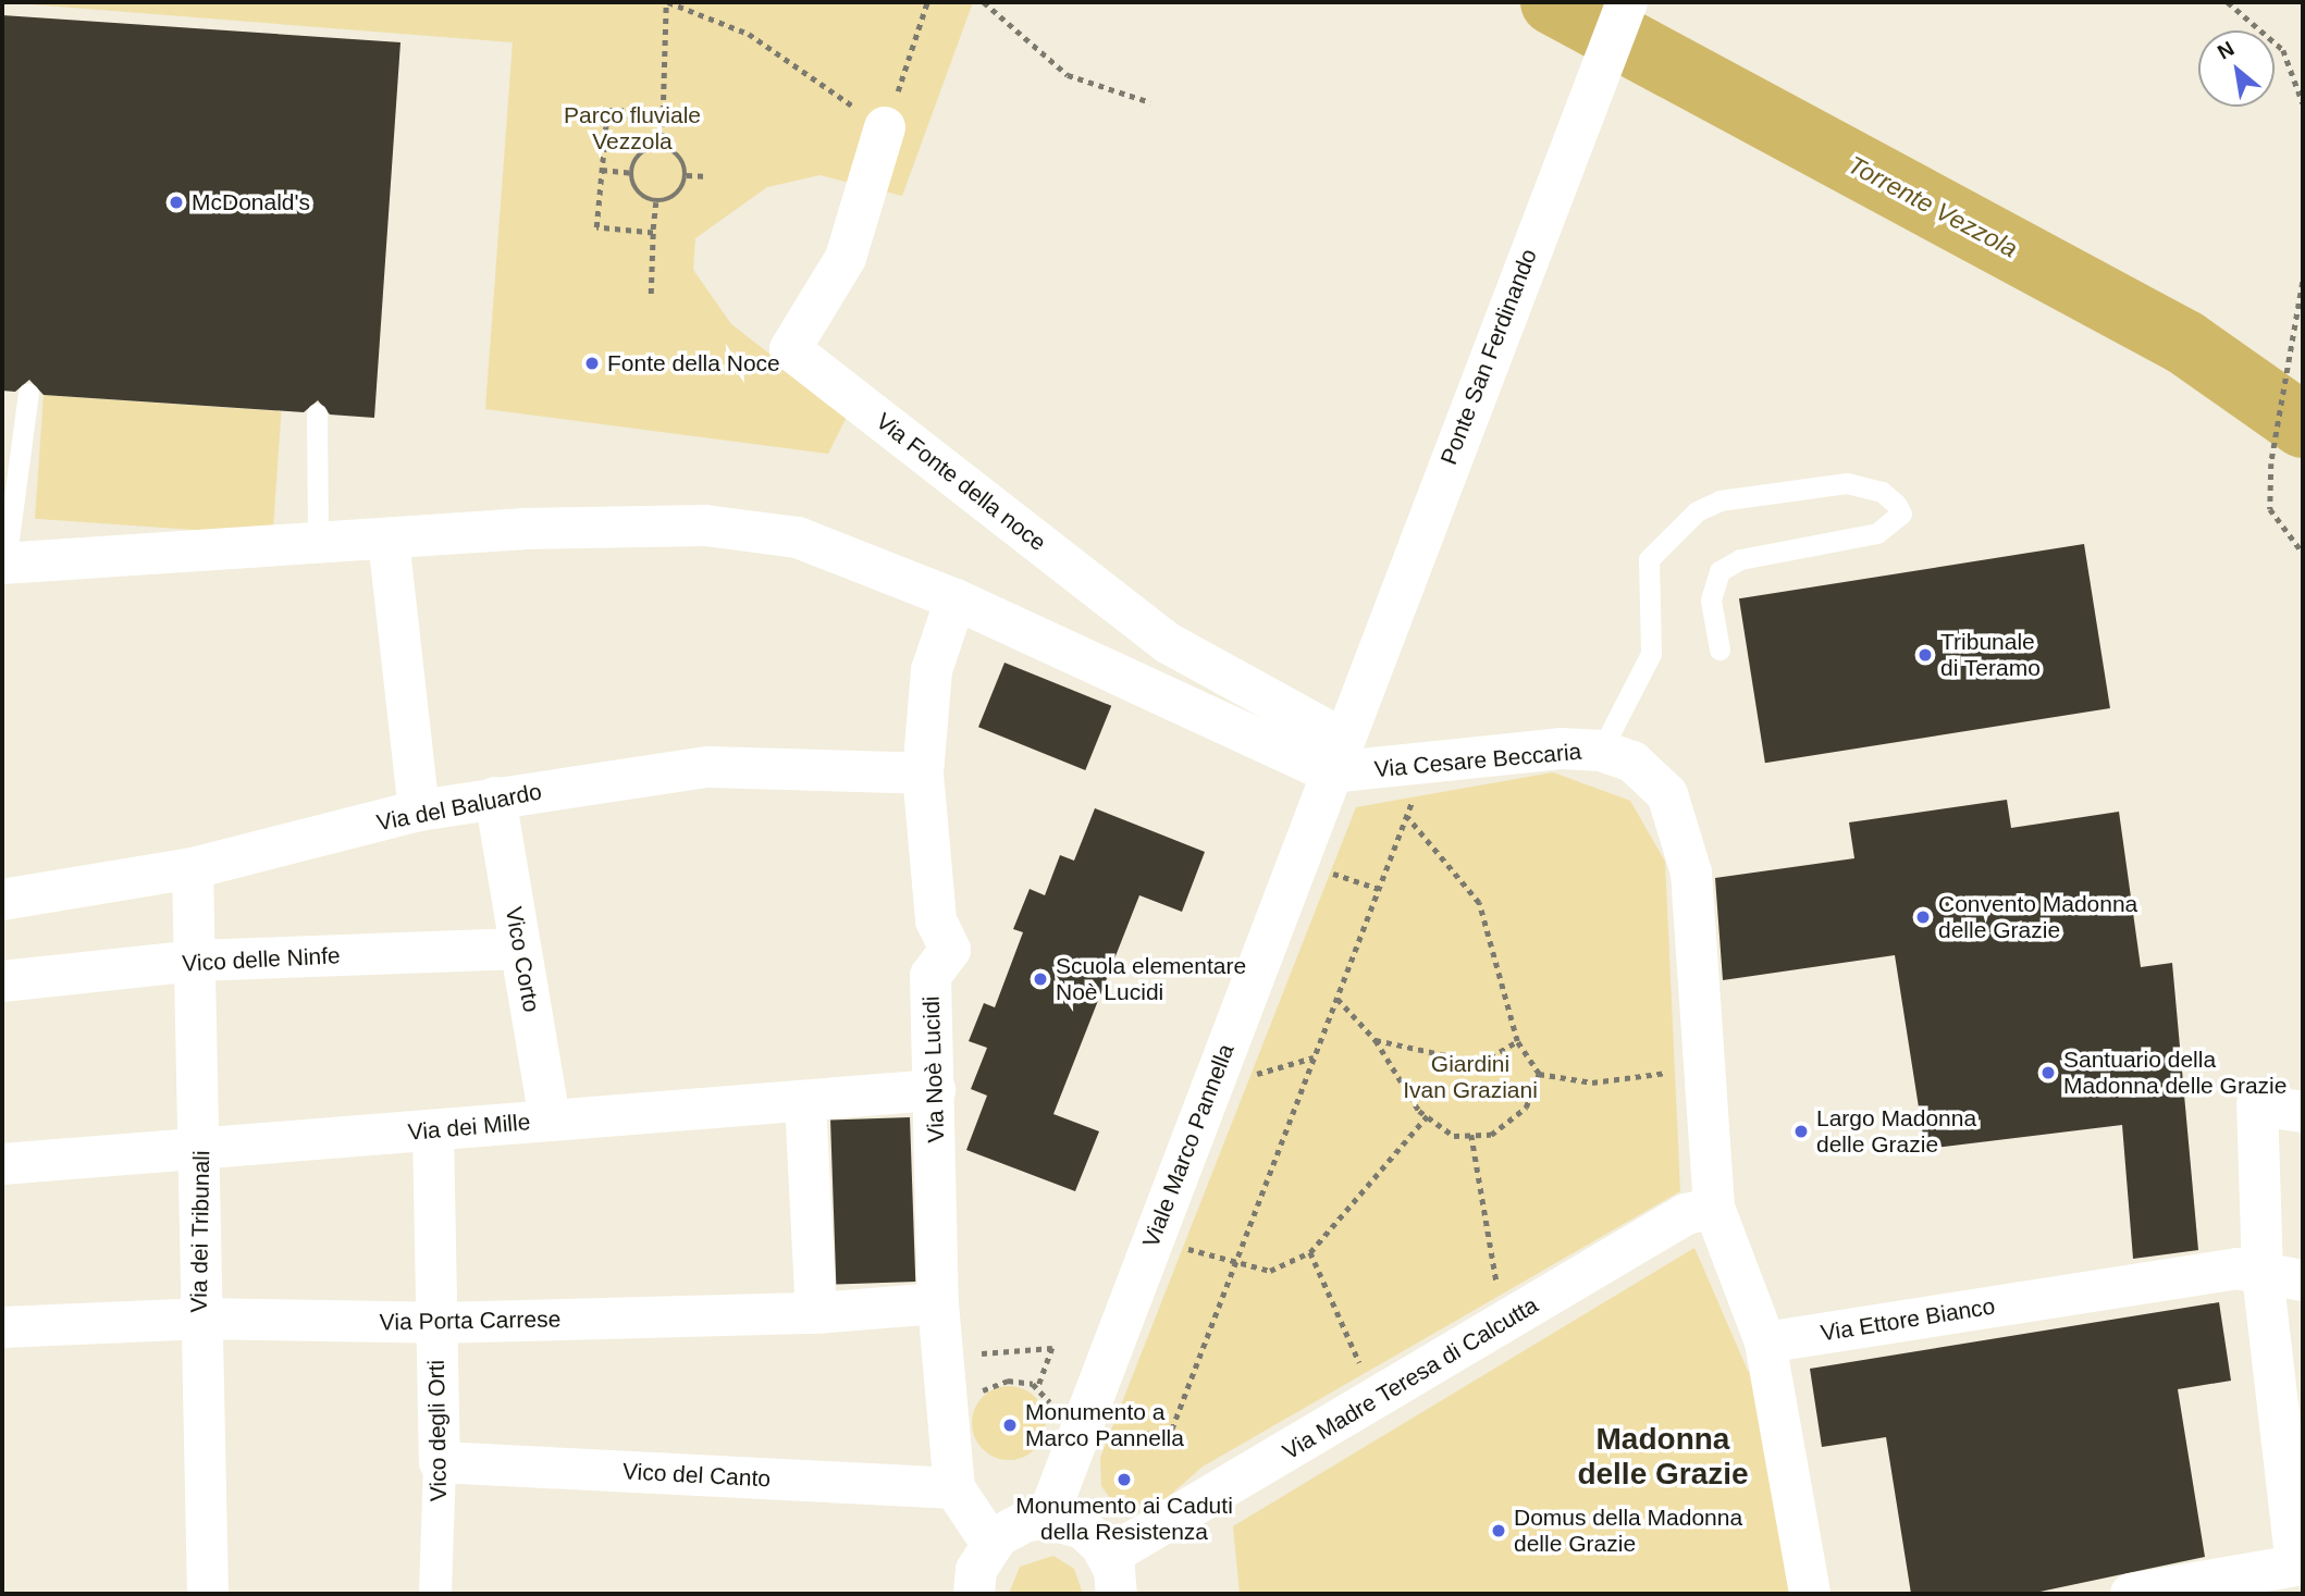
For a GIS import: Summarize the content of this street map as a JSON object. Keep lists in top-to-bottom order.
{
  "streets": {
    "street": [
      "Ponte San Ferdinando",
      "Via Fonte della noce",
      "Via Cesare Beccaria",
      "Via del Baluardo",
      "Vico delle Ninfe",
      "Vico Corto",
      "Via Noè Lucidi",
      "Via dei Mille",
      "Viale Marco Pannella",
      "Via dei Tribunali",
      "Via Ettore Bianco",
      "Via Porta Carrese",
      "Via Madre Teresa di Calcutta",
      "Vico degli Orti",
      "Vico del Canto"
    ]
  },
  "crossings": [
    ["Ponte San Ferdinando", "Via Fonte della noce"],
    ["Ponte San Ferdinando", "Via Cesare Beccaria"],
    ["Ponte San Ferdinando", "Viale Marco Pannella"],
    ["Via Fonte della noce", "Via Cesare Beccaria"],
    ["Via Fonte della noce", "Viale Marco Pannella"],
    ["Via Cesare Beccaria", "Viale Marco Pannella"],
    ["Via Cesare Beccaria", "Via Ettore Bianco"],
    ["Via Cesare Beccaria", "Via Madre Teresa di Calcutta"],
    ["Via del Baluardo", "Vico Corto"],
    ["Via del Baluardo", "Via Noè Lucidi"],
    ["Via del Baluardo", "Via dei Tribunali"],
    ["Vico delle Ninfe", "Vico Corto"],
    ["Vico delle Ninfe", "Via dei Tribunali"],
    ["Vico Corto", "Via dei Mille"],
    ["Via Noè Lucidi", "Via dei Mille"],
    ["Via Noè Lucidi", "Via Porta Carrese"],
    ["Via Noè Lucidi", "Vico del Canto"],
    ["Via dei Mille", "Via dei Tribunali"],
    ["Via dei Mille", "Vico degli Orti"],
    ["Via dei Tribunali", "Via Porta Carrese"],
    ["Via Porta Carrese", "Vico degli Orti"],
    ["Vico degli Orti", "Vico del Canto"]
  ],
  "districts": ["Madonna delle Grazie"],
  "water": ["Torrente Vezzola"],
  "parks": ["Parco fluviale Vezzola", "Giardini Ivan Graziani"],
  "places": [
    "McDonald's",
    "Fonte della Noce",
    "Tribunale di Teramo",
    "Convento Madonna delle Grazie",
    "Scuola elementare Noè Lucidi",
    "Santuario della Madonna delle Grazie",
    "Largo Madonna delle Grazie",
    "Monumento a Marco Pannella",
    "Monumento ai Caduti della Resistenza",
    "Domus della Madonna delle Grazie"
  ],
  "north": "top left"
}
